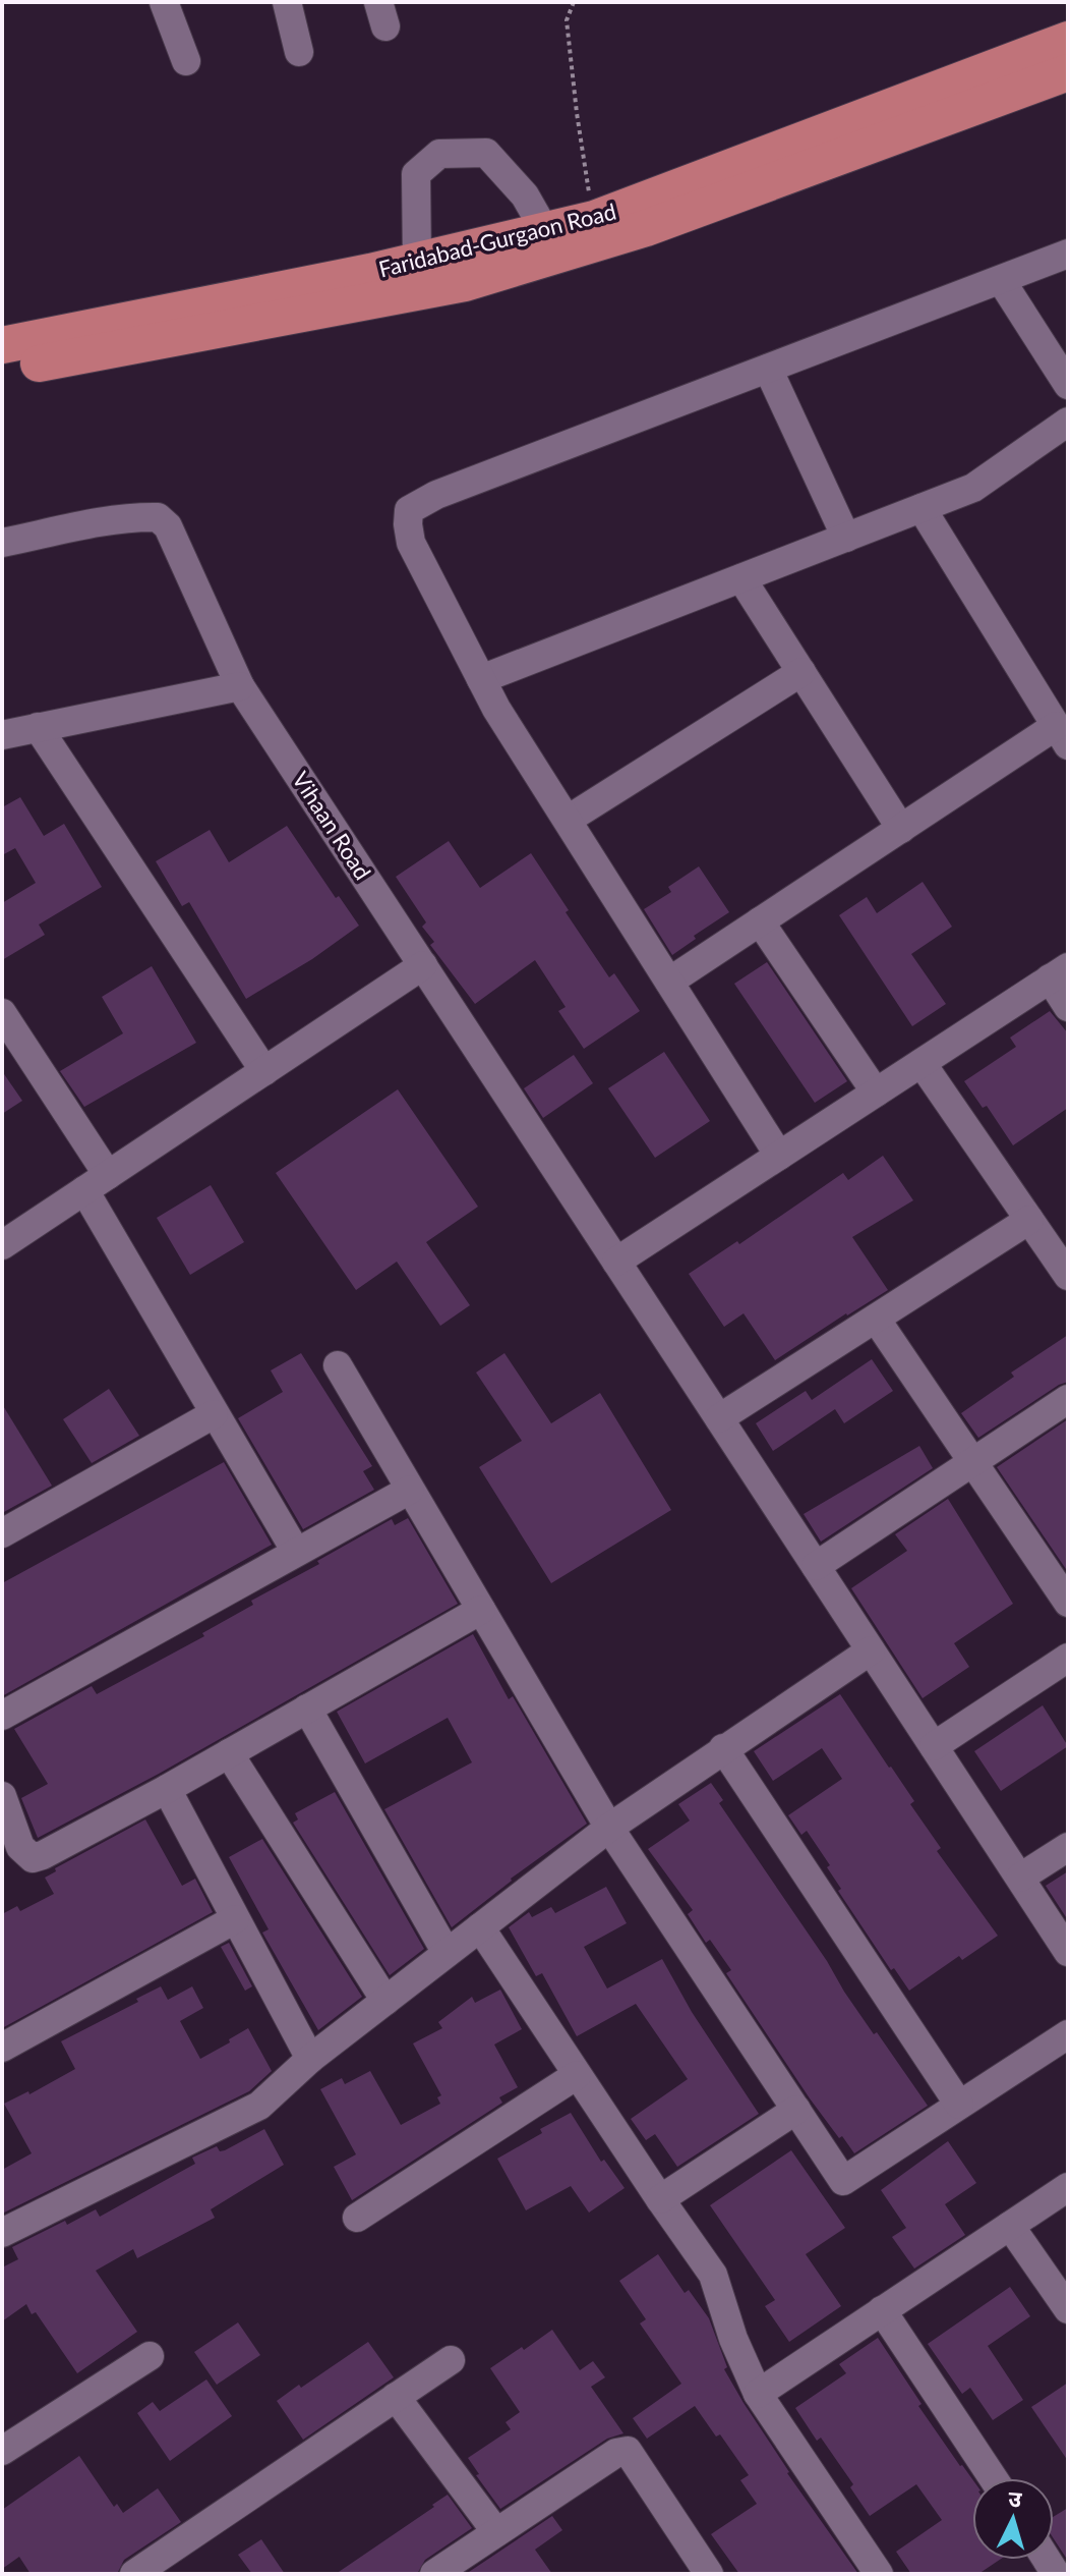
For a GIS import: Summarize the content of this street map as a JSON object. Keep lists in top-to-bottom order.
{
  "streets": {
    "main road": ["Faridabad-Gurgaon Road"],
    "street": ["Vihaan Road"]
  },
  "north": "top"
}
